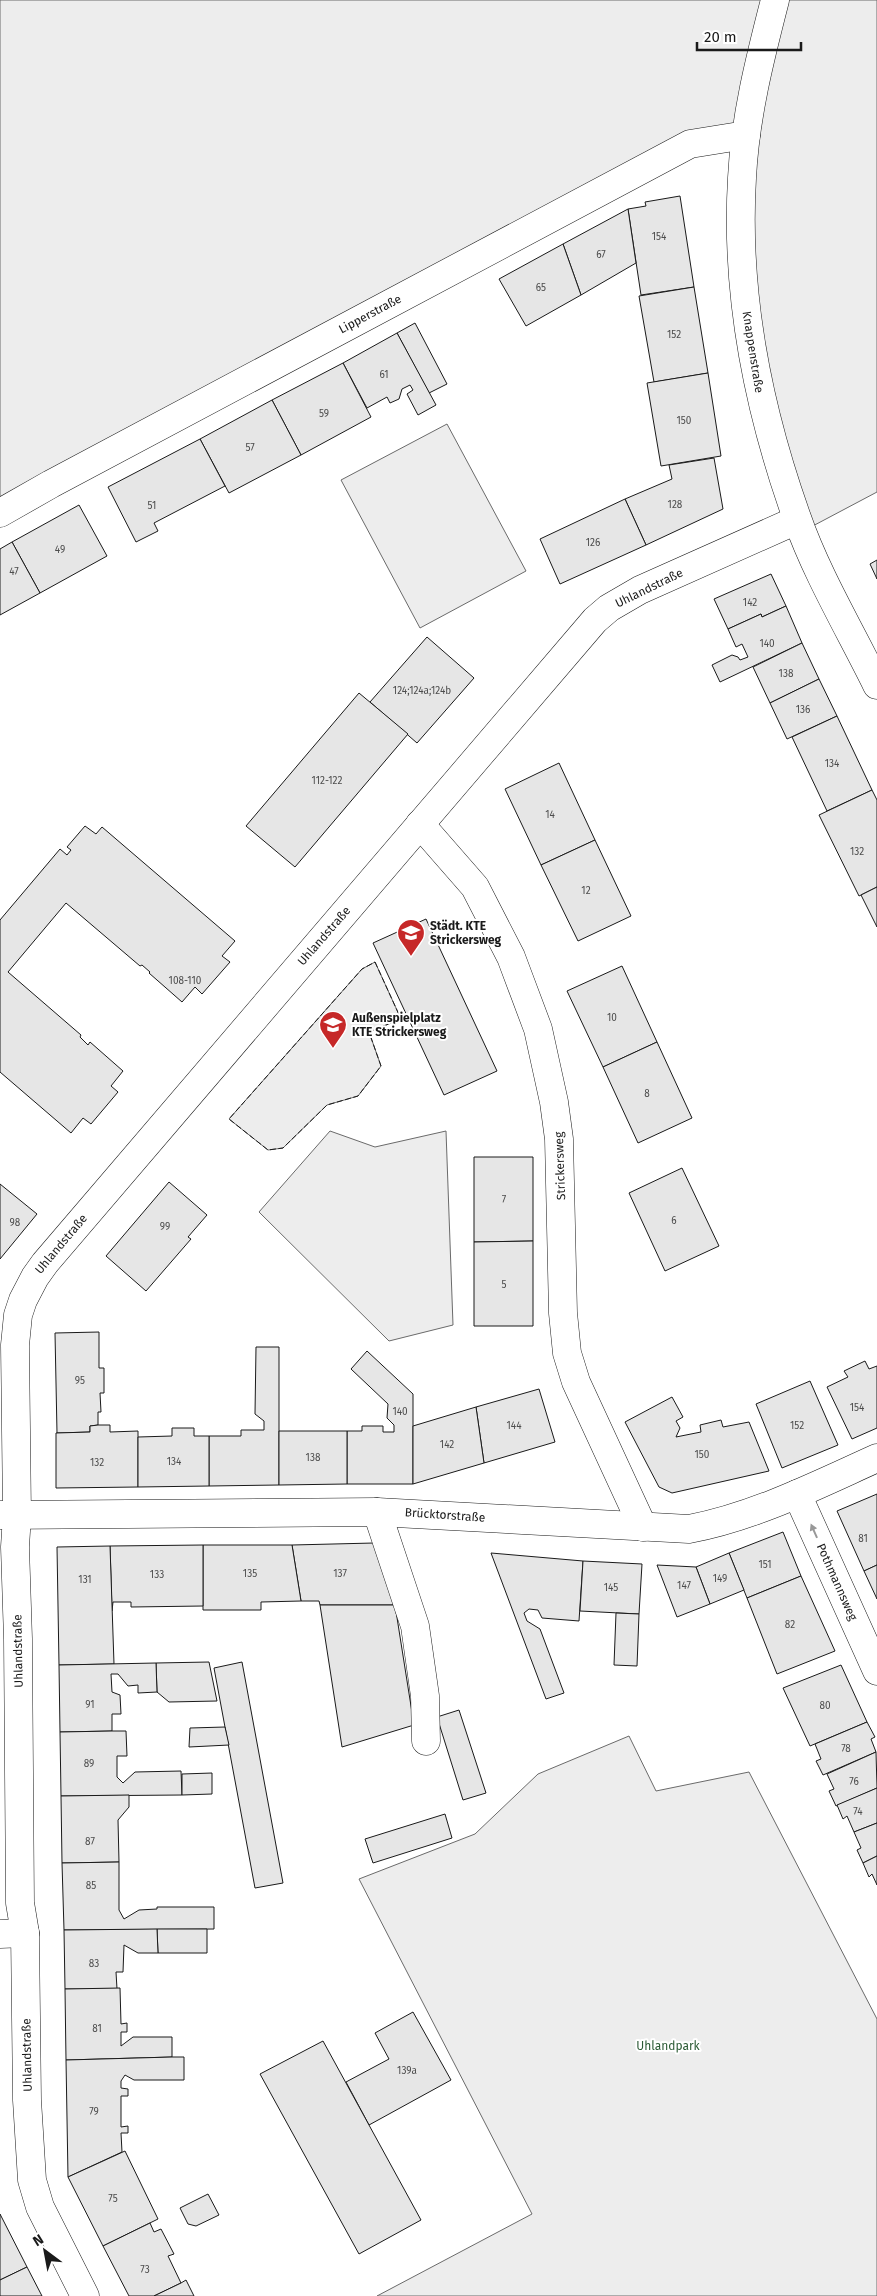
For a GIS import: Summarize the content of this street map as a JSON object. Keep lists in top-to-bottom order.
{
  "streets": {
    "street": [
      "Lipperstraße",
      "Knappenstraße",
      "Uhlandstraße",
      "Strickersweg",
      "Brücktorstraße",
      "Pothmannsweg"
    ]
  },
  "crossings": [
    ["Lipperstraße", "Knappenstraße"],
    ["Knappenstraße", "Uhlandstraße"],
    ["Uhlandstraße", "Strickersweg"],
    ["Uhlandstraße", "Brücktorstraße"],
    ["Strickersweg", "Brücktorstraße"],
    ["Brücktorstraße", "Pothmannsweg"]
  ],
  "one_way": ["Pothmannsweg"],
  "parks": ["Uhlandpark"],
  "places": {
    "school or university": ["Städt. KTE Strickersweg", "Außenspielplatz KTE Strickersweg"]
  },
  "house_numbers": [
    "154",
    "67",
    "65",
    "152",
    "61",
    "59",
    "150",
    "57",
    "128",
    "51",
    "126",
    "49",
    "47",
    "142",
    "140",
    "138",
    "124;124a;124b",
    "136",
    "134",
    "112-122",
    "14",
    "132",
    "12",
    "108-110",
    "10",
    "8",
    "7",
    "6",
    "98",
    "99",
    "5",
    "95",
    "154",
    "140",
    "144",
    "152",
    "142",
    "150",
    "138",
    "134",
    "132",
    "81",
    "151",
    "135",
    "137",
    "133",
    "149",
    "131",
    "147",
    "145",
    "82",
    "91",
    "80",
    "78",
    "89",
    "76",
    "74",
    "87",
    "85",
    "83",
    "81",
    "139a",
    "79",
    "75",
    "73"
  ],
  "scale_bar": "20 m",
  "north": "top left"
}
